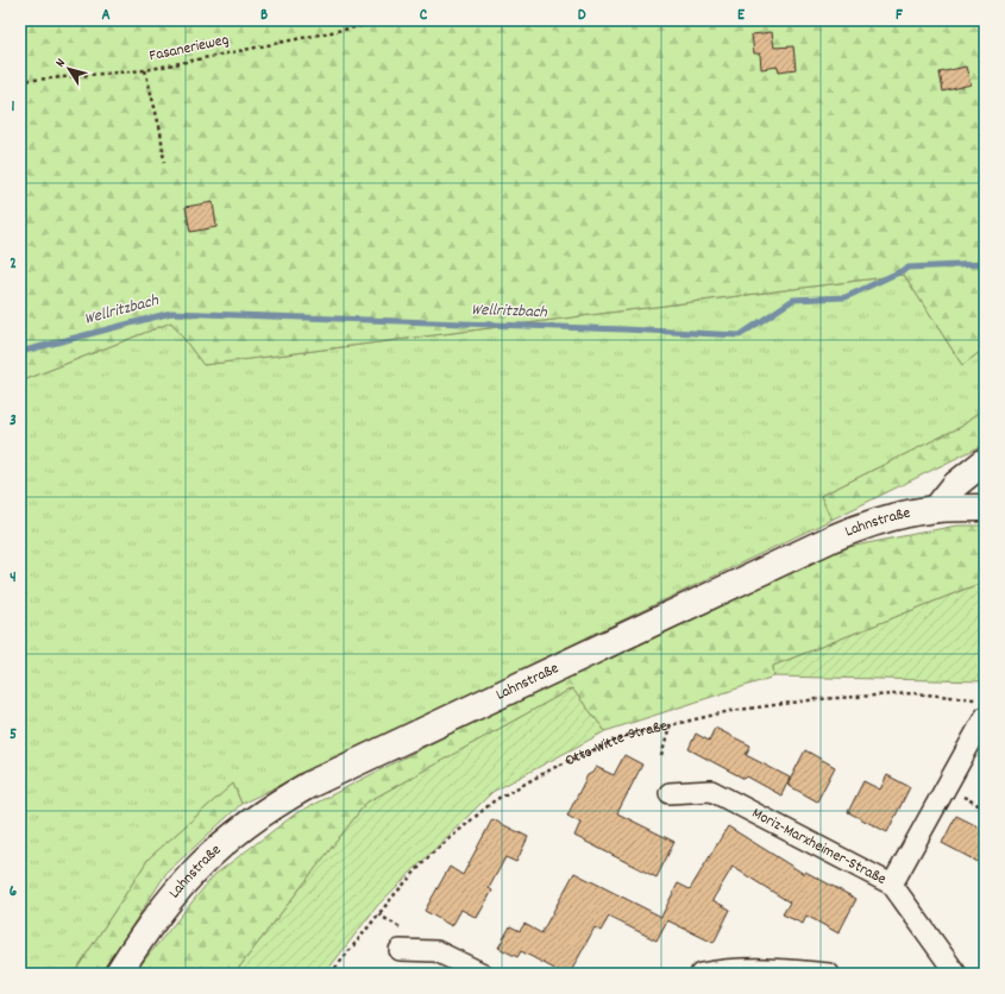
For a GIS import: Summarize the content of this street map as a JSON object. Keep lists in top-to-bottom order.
{
  "streets": {
    "main road": ["Lahnstraße"],
    "street": ["Moriz-Marxheimer-Straße"],
    "path": ["Fasanerieweg", "Otto-Witte-Straße"]
  },
  "water": ["Wellritzbach"],
  "north": "top left",
  "grid": {
    "columns": [
      "A",
      "B",
      "C",
      "D",
      "E",
      "F"
    ],
    "rows": [
      "1",
      "2",
      "3",
      "4",
      "5",
      "6"
    ]
  }
}
